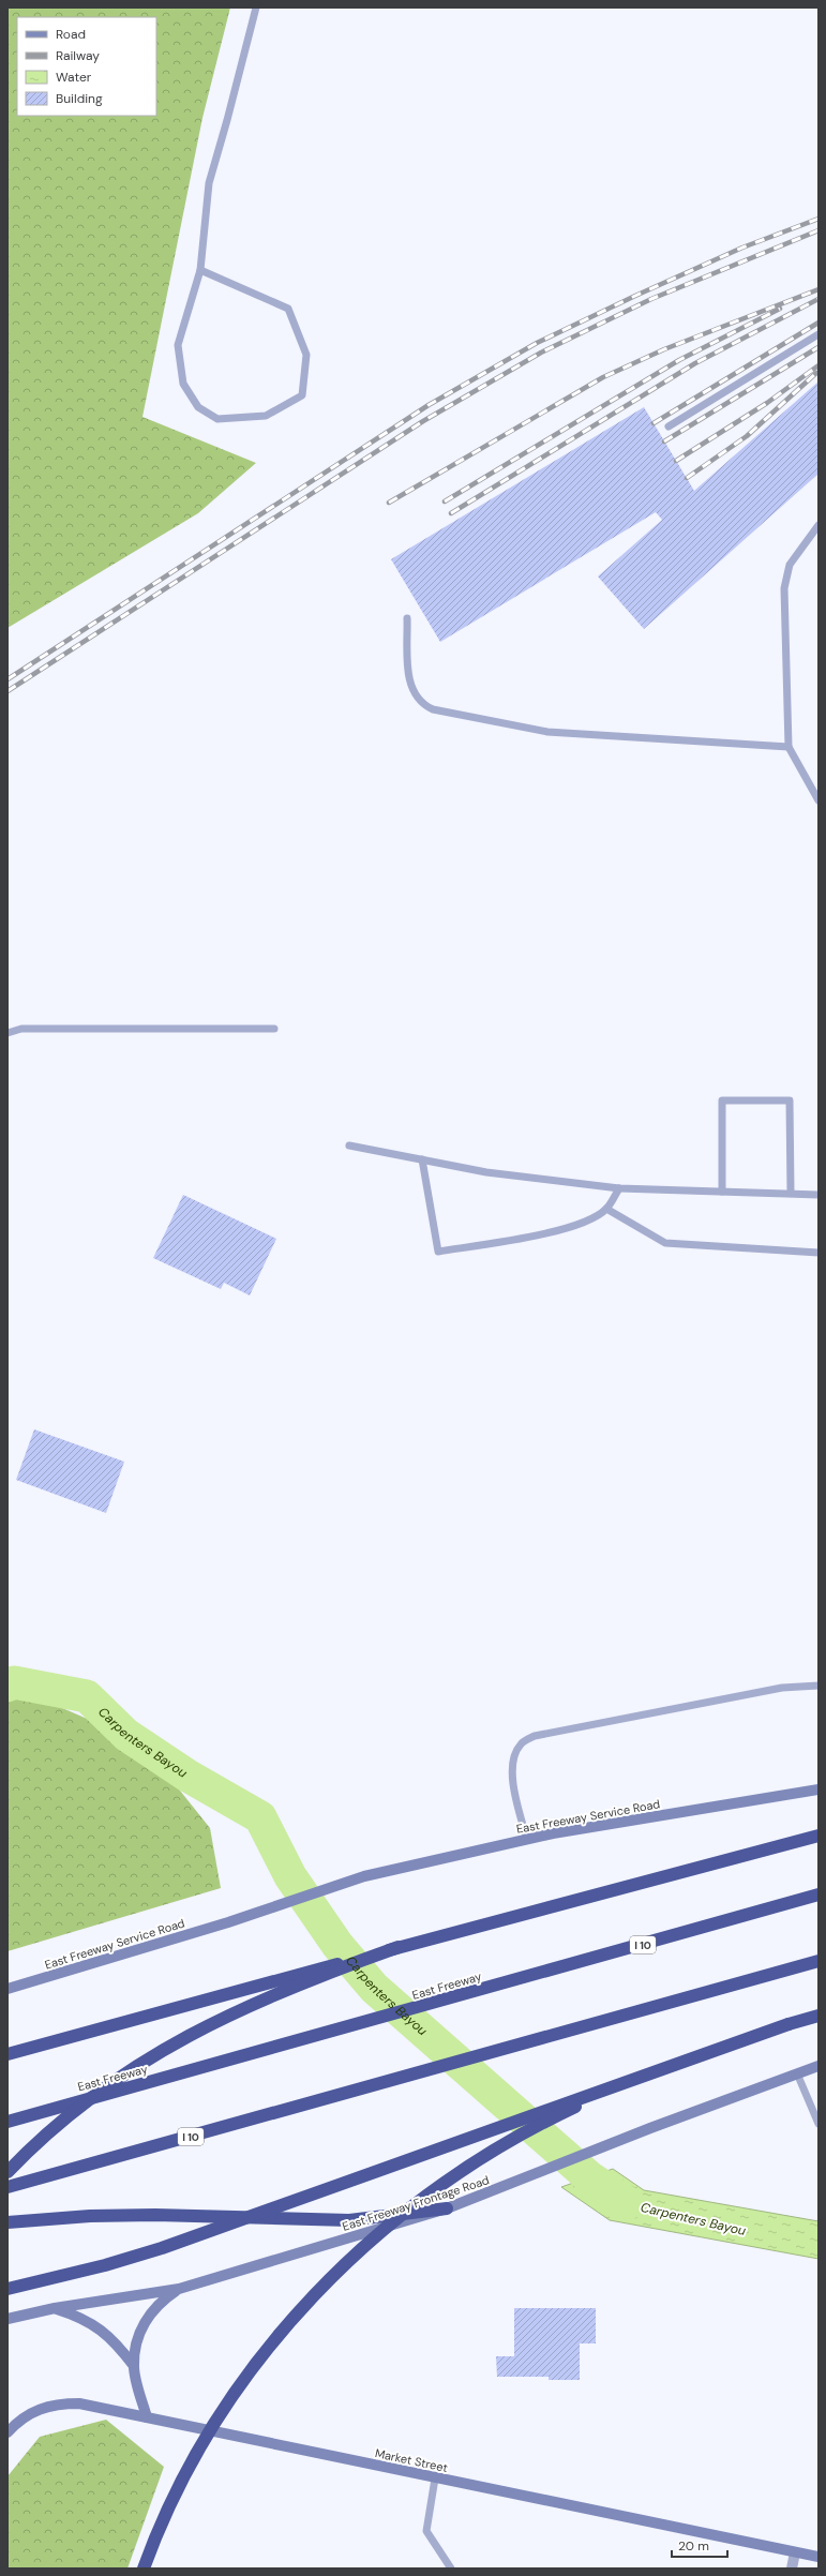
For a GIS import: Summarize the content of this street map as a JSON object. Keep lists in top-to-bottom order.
{
  "streets": {
    "highway": ["I 10", "East Freeway"],
    "main road": ["East Freeway Service Road", "East Freeway Frontage Road", "Market Street"]
  },
  "water": ["Carpenters Bayou"],
  "legend": [
    "Road",
    "Railway",
    "Water",
    "Building"
  ],
  "scale_bar": "20 m"
}
